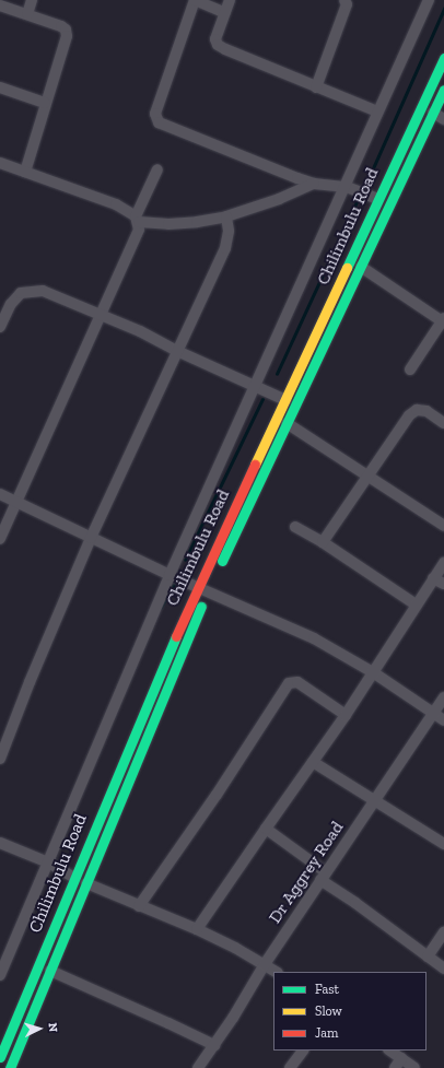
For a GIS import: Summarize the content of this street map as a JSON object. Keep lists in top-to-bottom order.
{
  "streets": {
    "main road": ["Chilimbulu Road"],
    "street": ["Dr Aggrey Road"]
  },
  "legend": ["Fast", "Slow", "Jam"],
  "north": "right"
}
